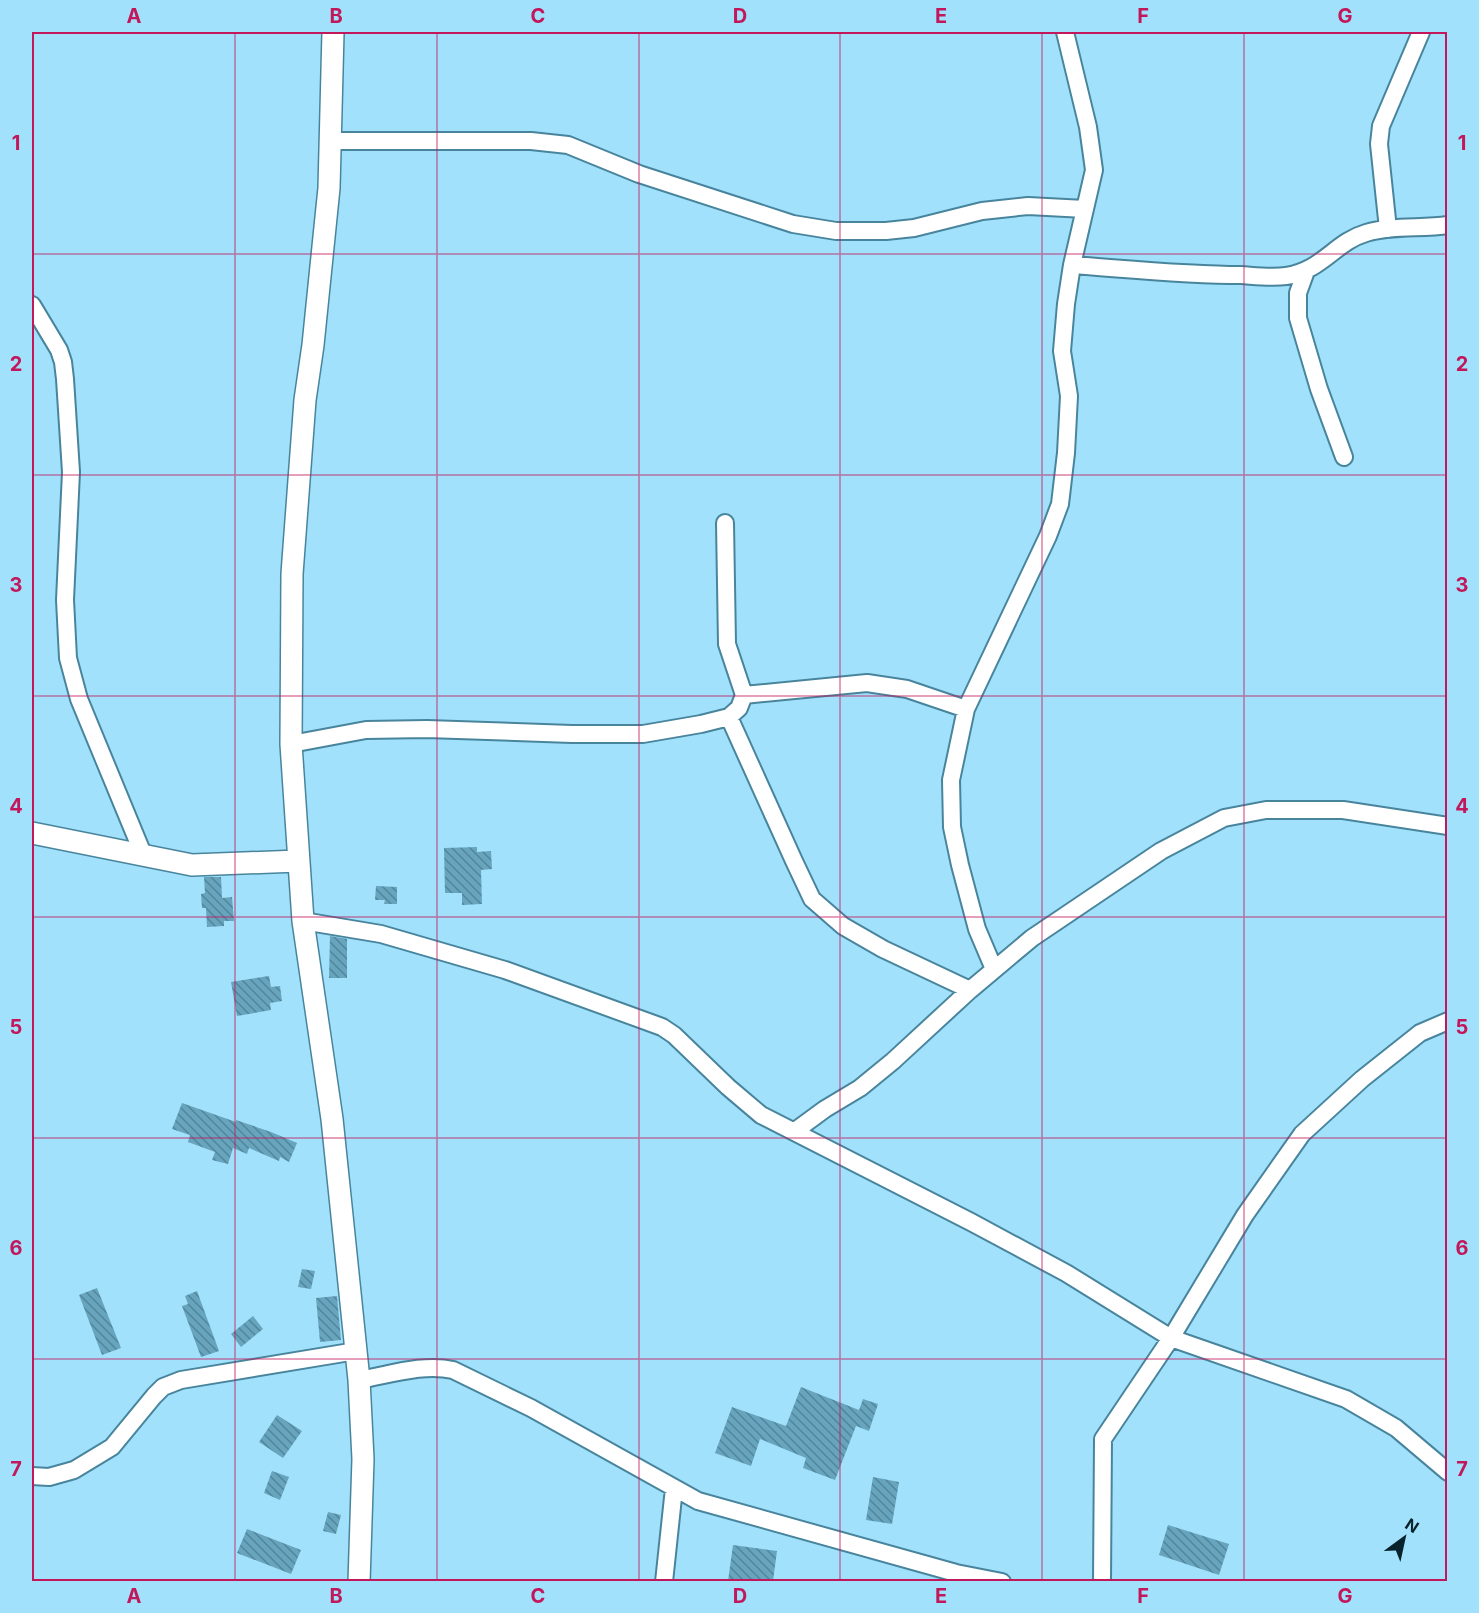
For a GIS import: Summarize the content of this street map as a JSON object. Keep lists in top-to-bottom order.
{
  "north": "top right",
  "grid": {
    "columns": [
      "A",
      "B",
      "C",
      "D",
      "E",
      "F",
      "G"
    ],
    "rows": [
      "1",
      "2",
      "3",
      "4",
      "5",
      "6",
      "7"
    ]
  }
}
